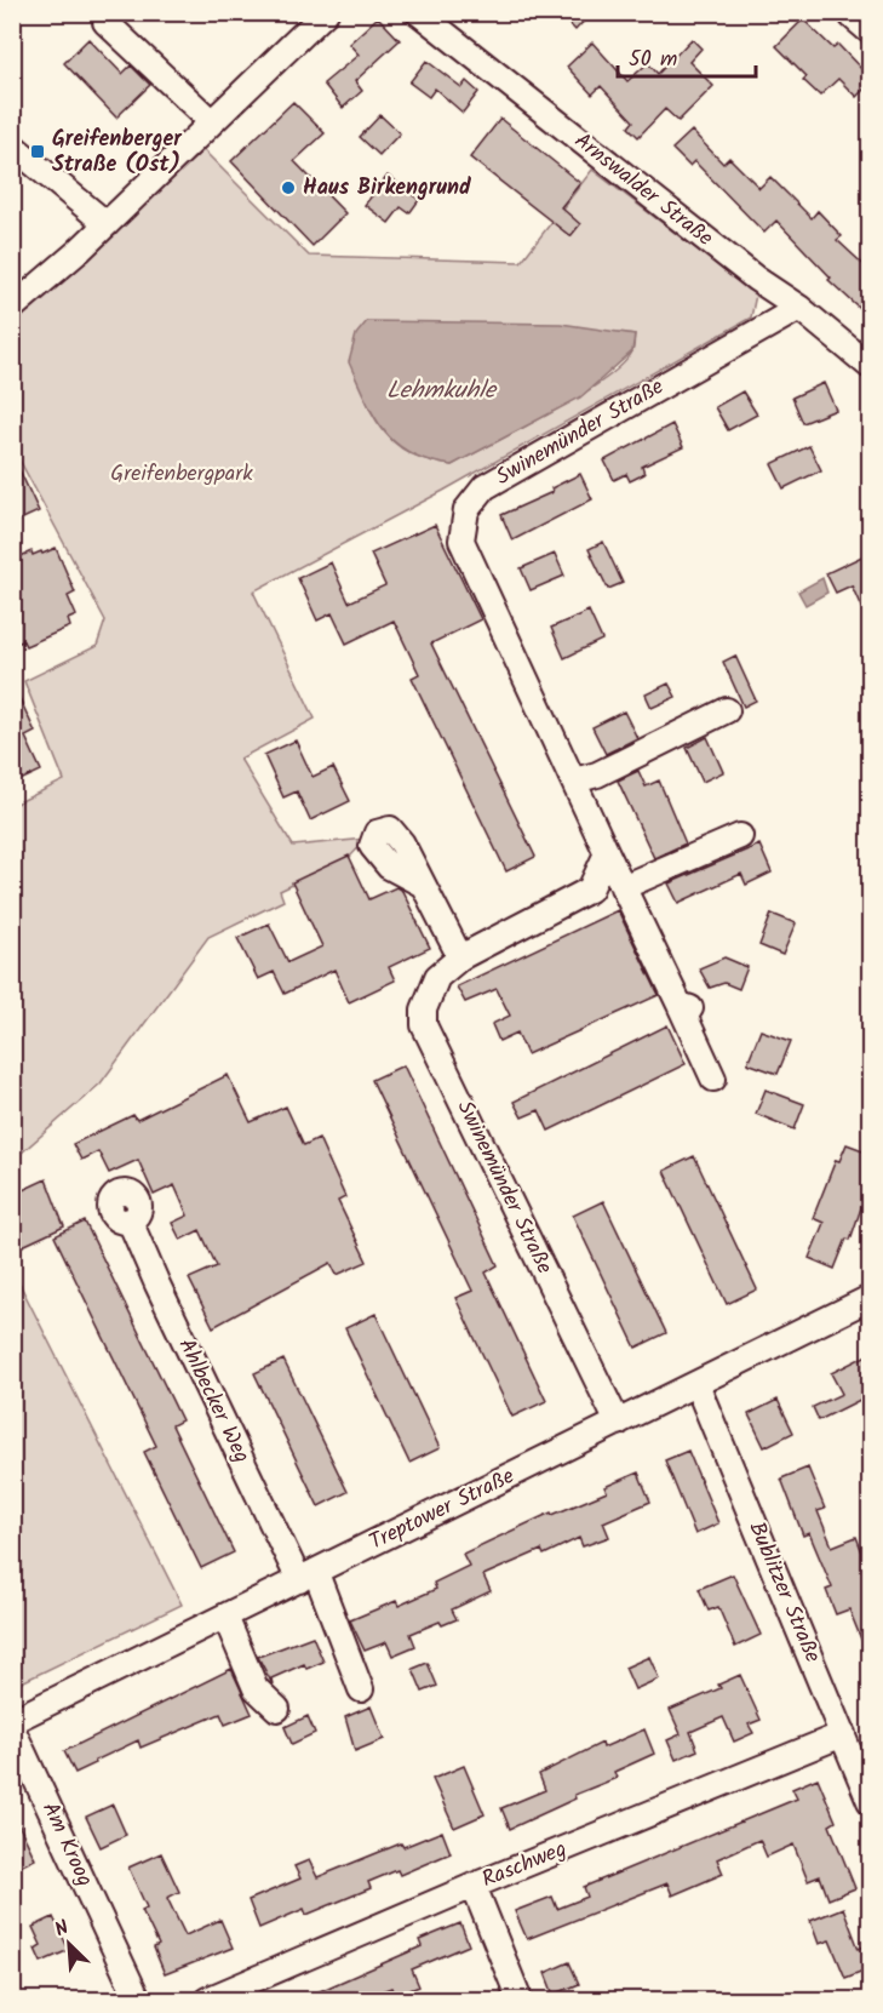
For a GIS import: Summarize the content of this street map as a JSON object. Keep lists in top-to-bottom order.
{
  "streets": {
    "street": [
      "Arnswalder Straße",
      "Swinemünder Straße",
      "Ahlbecker Weg",
      "Treptower Straße",
      "Bublitzer Straße",
      "Am Kroog",
      "Raschweg"
    ]
  },
  "crossings": [
    ["Arnswalder Straße", "Swinemünder Straße"],
    ["Swinemünder Straße", "Treptower Straße"],
    ["Ahlbecker Weg", "Treptower Straße"],
    ["Treptower Straße", "Bublitzer Straße"],
    ["Bublitzer Straße", "Raschweg"]
  ],
  "water": ["Lehmkuhle"],
  "parks": ["Greifenbergpark"],
  "places": {
    "transit": ["Greifenberger Straße (Ost)"],
    "other": ["Haus Birkengrund"]
  },
  "scale_bar": "50 m",
  "north": "top left"
}
